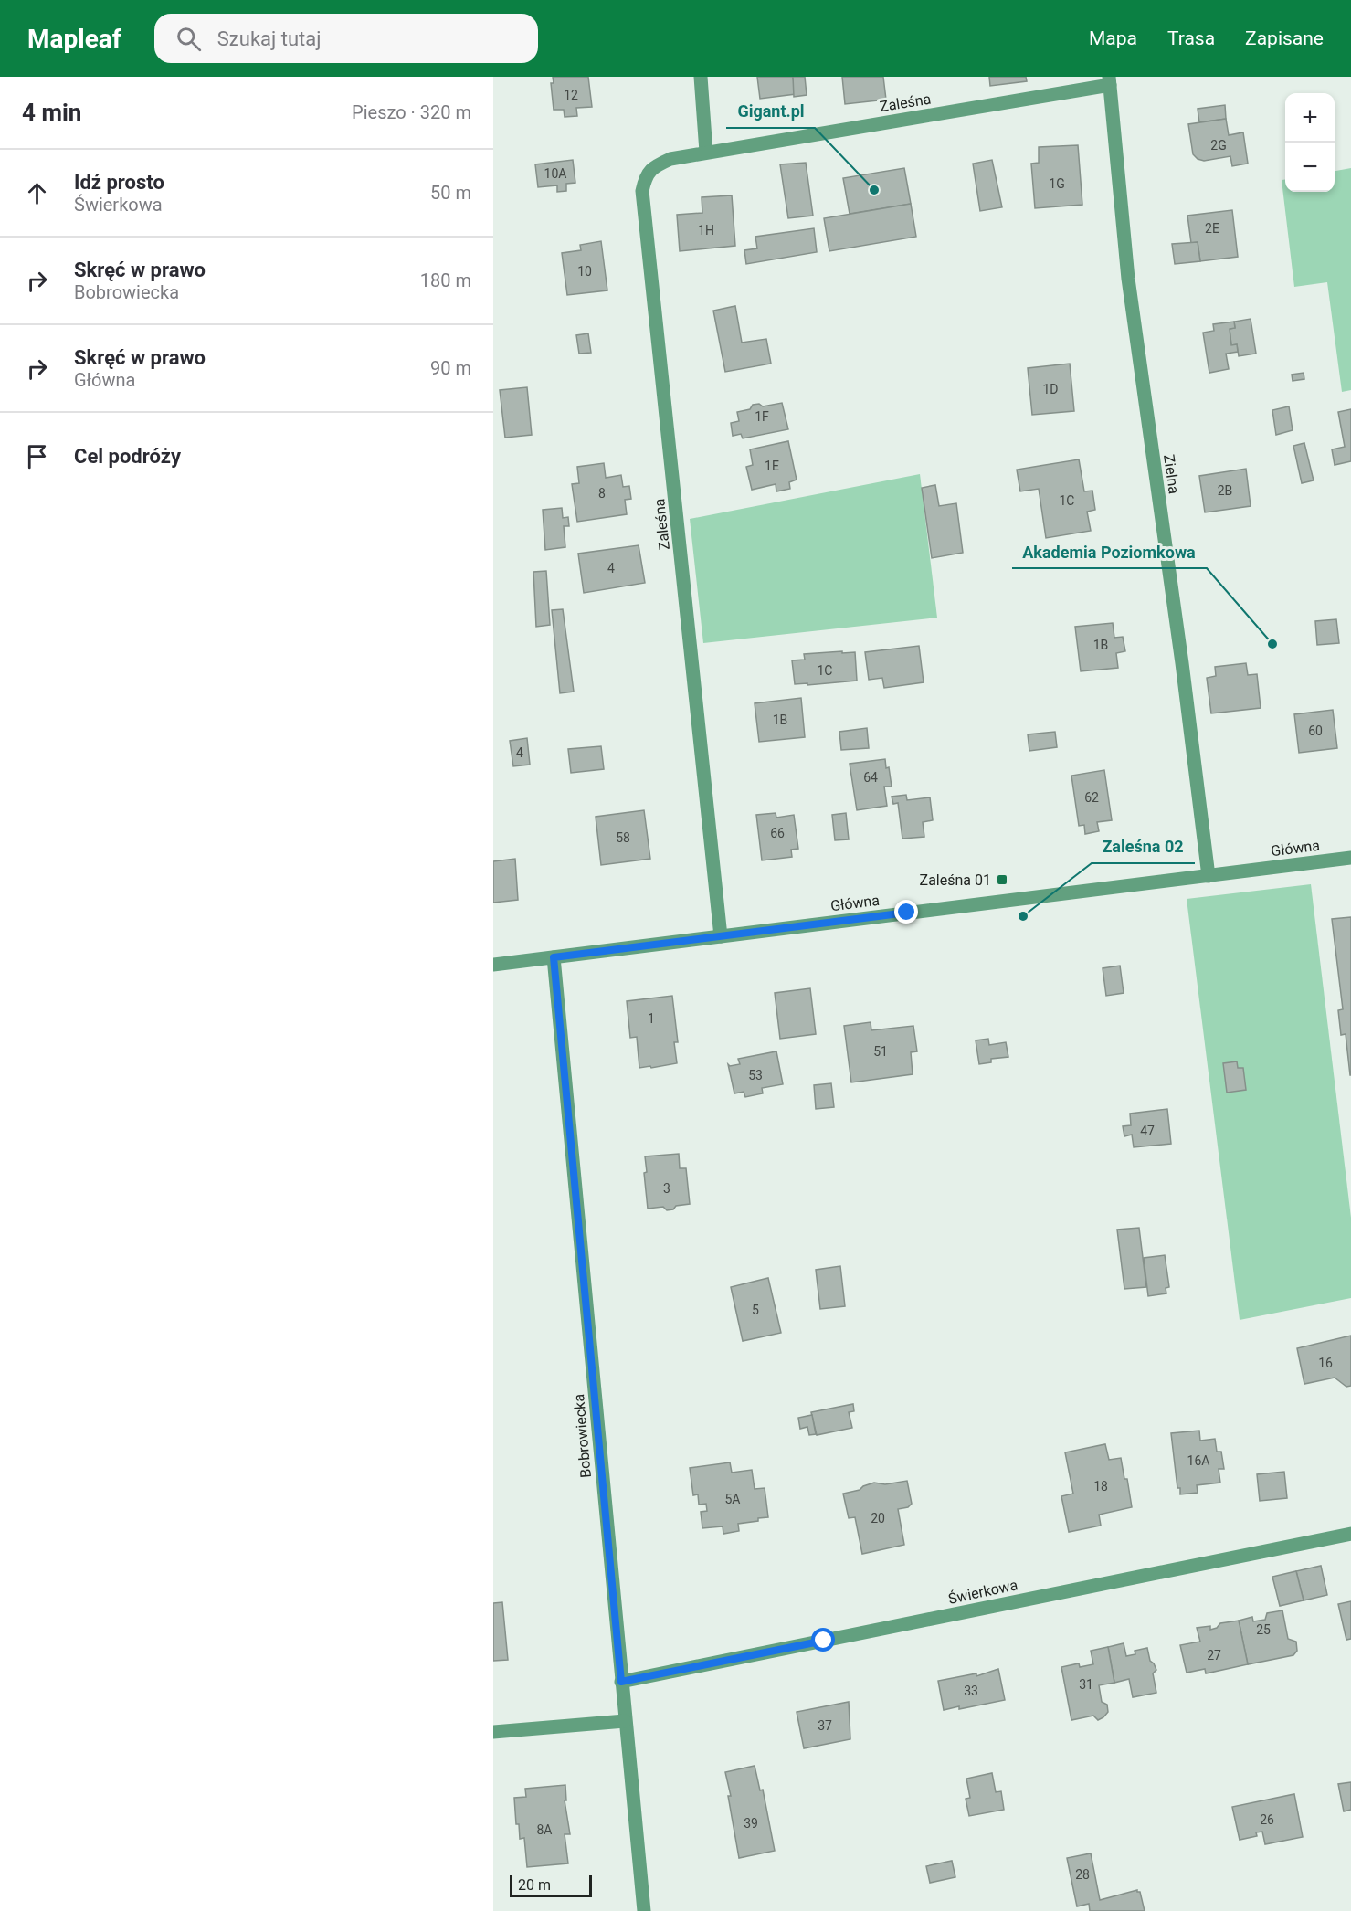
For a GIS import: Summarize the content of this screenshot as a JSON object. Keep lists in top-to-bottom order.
{
  "streets": {
    "street": [
      "Zaleśna",
      "Zielna",
      "Główna",
      "Bobrowiecka",
      "Świerkowa"
    ]
  },
  "crossings": [
    ["Zaleśna", "Zielna"],
    ["Zaleśna", "Główna"],
    ["Zielna", "Główna"],
    ["Główna", "Bobrowiecka"],
    ["Bobrowiecka", "Świerkowa"]
  ],
  "places": {
    "other": ["Gigant.pl", "Akademia Poziomkowa", "Zaleśna 02"],
    "transit": ["Zaleśna 01"]
  },
  "house_numbers": [
    "12",
    "2G",
    "10A",
    "1G",
    "2E",
    "1H",
    "10",
    "1D",
    "1F",
    "1E",
    "2B",
    "8",
    "1C",
    "4",
    "1B",
    "1C",
    "1B",
    "60",
    "4",
    "64",
    "62",
    "66",
    "58",
    "1",
    "51",
    "53",
    "47",
    "3",
    "5",
    "16",
    "16A",
    "18",
    "5A",
    "20",
    "25",
    "27",
    "31",
    "33",
    "37",
    "26",
    "39",
    "8A",
    "28"
  ],
  "scale_bar": "20 m",
  "page": {
    "header": "Mapleaf",
    "search": "Szukaj tutaj",
    "nav": ["Mapa", "Trasa", "Zapisane"],
    "heading": ["4 min", "Pieszo · 320 m"],
    "map_buttons": ["+", "−"],
    "list": [
      ["Idź prosto", "Świerkowa", "50 m"],
      ["Skręć w prawo", "Bobrowiecka", "180 m"],
      ["Skręć w prawo", "Główna", "90 m"],
      "Cel podróży"
    ],
    "scale": "20 m"
  }
}
